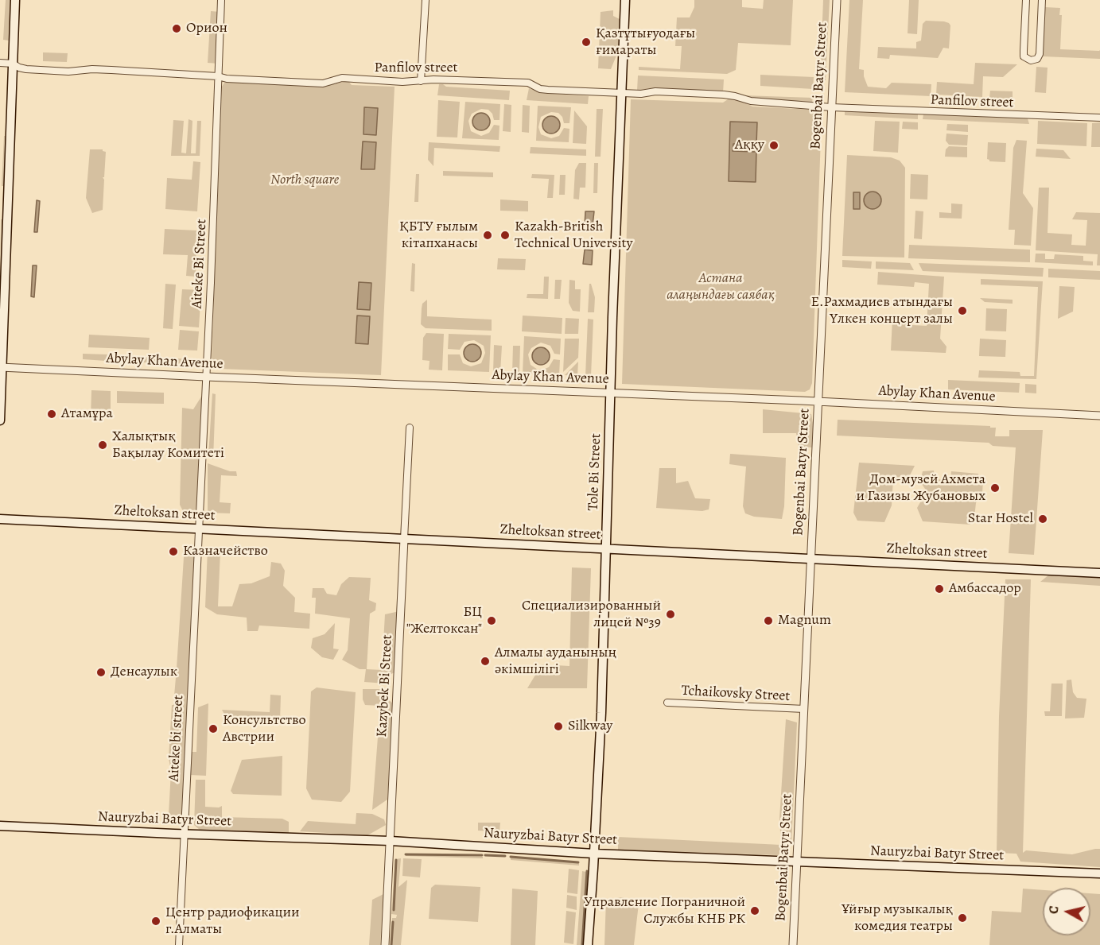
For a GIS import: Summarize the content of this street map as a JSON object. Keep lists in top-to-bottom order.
{
  "streets": {
    "main road": ["Tole Bi Street", "Zheltoksan street", "Nauryzbai Batyr Street"],
    "street": [
      "Panfilov street",
      "Bogenbai Batyr Street",
      "Aiteke Bi Street",
      "Abylay Khan Avenue",
      "Kazybek Bi Street",
      "Tchaikovsky Street",
      "Aiteke bi street"
    ]
  },
  "crossings": [
    ["Panfilov street", "Bogenbai Batyr Street"],
    ["Panfilov street", "Aiteke Bi Street"],
    ["Panfilov street", "Tole Bi Street"],
    ["Bogenbai Batyr Street", "Abylay Khan Avenue"],
    ["Bogenbai Batyr Street", "Zheltoksan street"],
    ["Bogenbai Batyr Street", "Tchaikovsky Street"],
    ["Bogenbai Batyr Street", "Nauryzbai Batyr Street"],
    ["Aiteke Bi Street", "Abylay Khan Avenue"],
    ["Aiteke Bi Street", "Zheltoksan street"],
    ["Aiteke Bi Street", "Aiteke bi street"],
    ["Abylay Khan Avenue", "Tole Bi Street"],
    ["Tole Bi Street", "Zheltoksan street"],
    ["Tole Bi Street", "Nauryzbai Batyr Street"],
    ["Zheltoksan street", "Kazybek Bi Street"],
    ["Zheltoksan street", "Aiteke bi street"],
    ["Kazybek Bi Street", "Nauryzbai Batyr Street"],
    ["Aiteke bi street", "Nauryzbai Batyr Street"]
  ],
  "parks": ["North square", "Астана алаңындағы саябақ"],
  "places": [
    "Орион",
    "Қазтұтығуодағы ғимараты",
    "Аққу",
    "ҚБТУ ғылым кітапханасы",
    "Kazakh-British Technical University",
    "Е.Рахмадиев атындағы Үлкен концерт залы",
    "Атамұра",
    "Халықтық Бақылау Комитеті",
    "Дом-музей Ахмета и Газизы Жубановых",
    "Star Hostel",
    "Казначейство",
    "Амбассадор",
    "Специализированный лицей №39",
    "БЦ \"Желтоксан\"",
    "Magnum",
    "Алмалы ауданының әкімшілігі",
    "Денсаулык",
    "Silkway",
    "Консультство Австрии",
    "Управление Пограничной Службы КНБ РК",
    "Ұйғыр музыкалық комедия театры",
    "Центр радиофикации г.Алматы"
  ],
  "north": "left"
}
